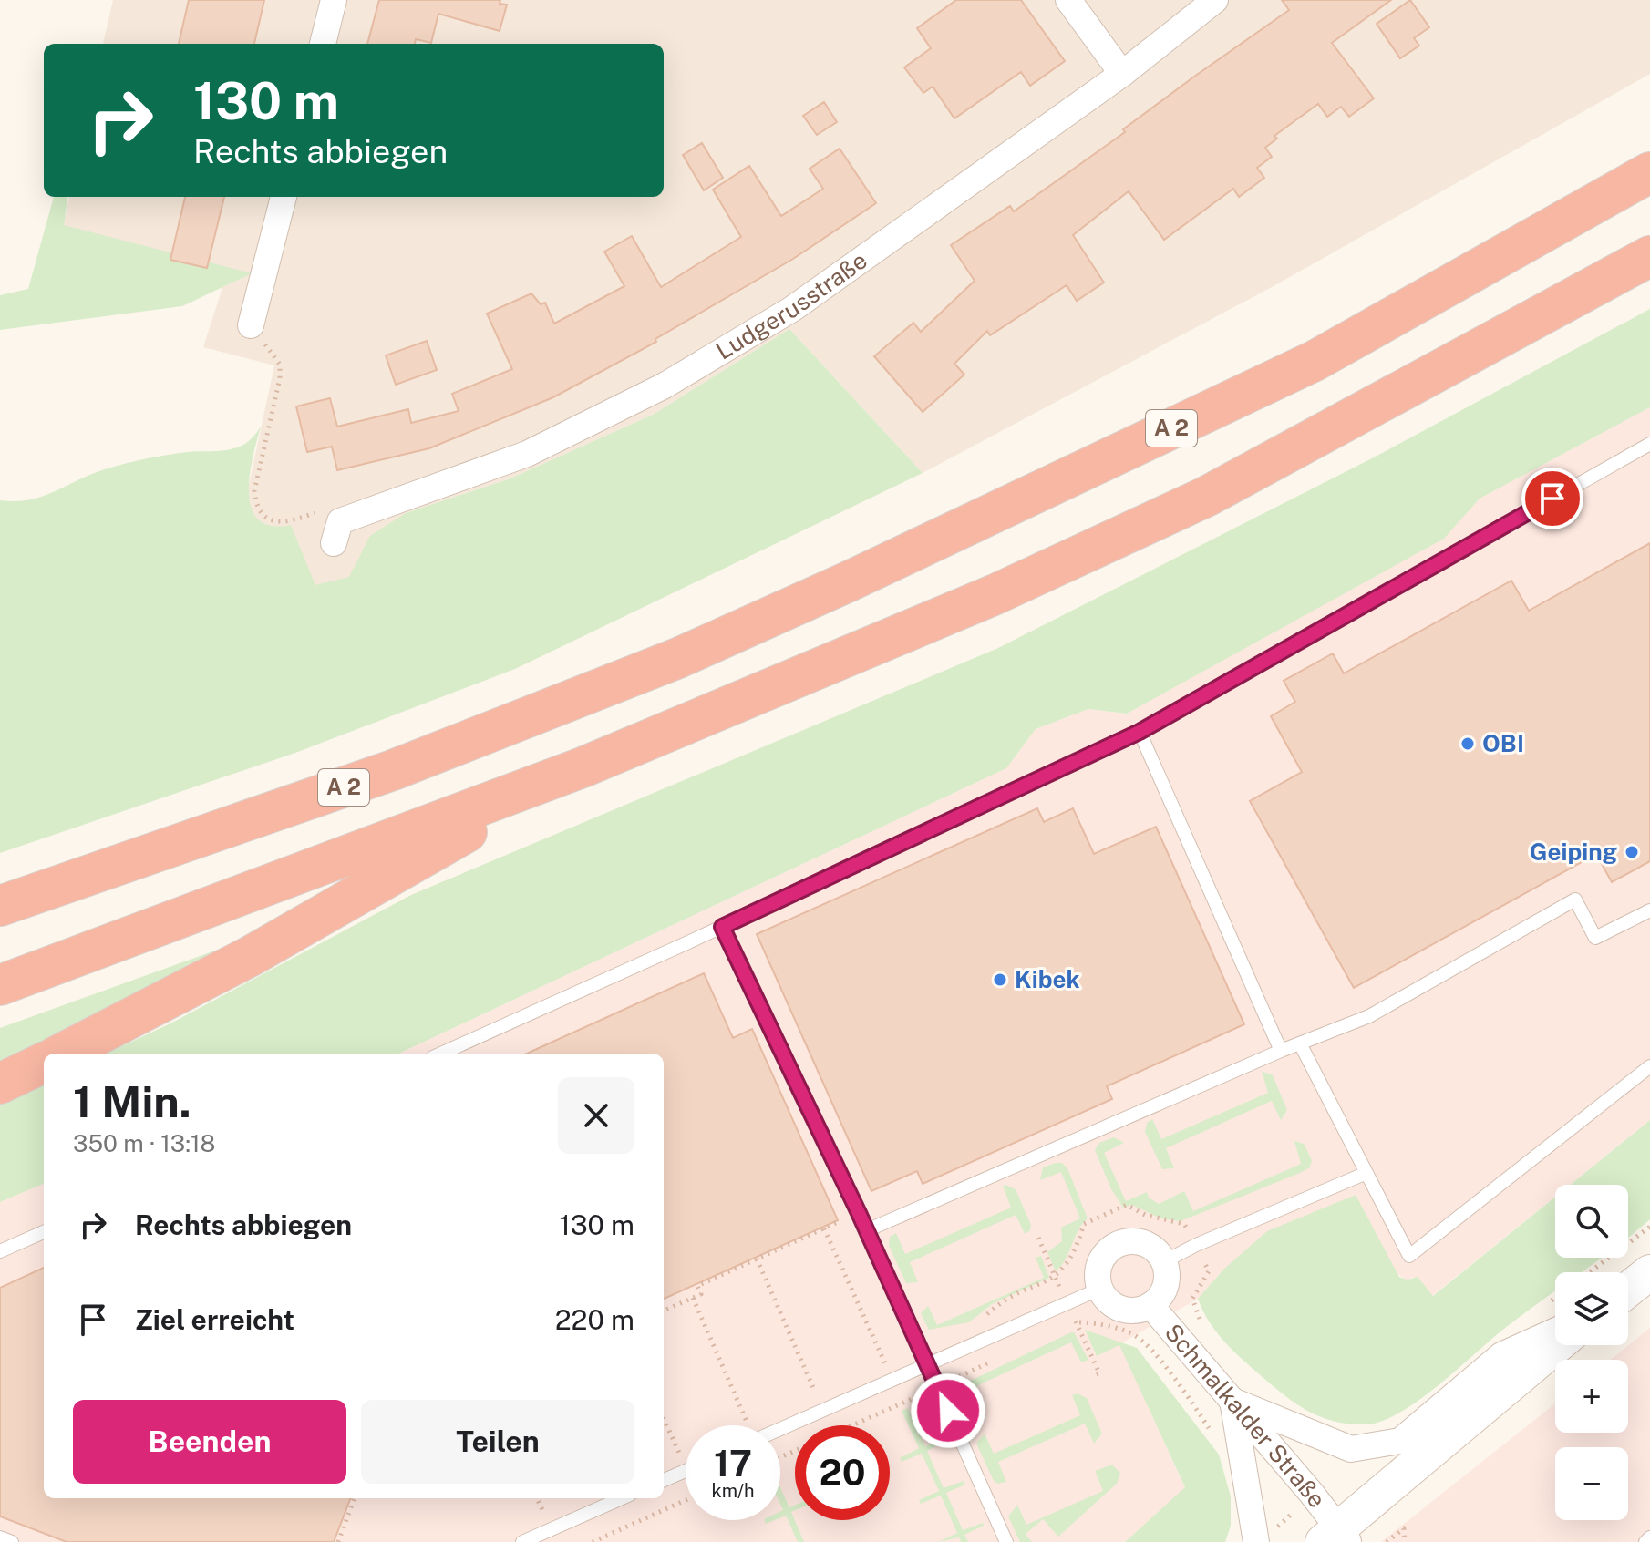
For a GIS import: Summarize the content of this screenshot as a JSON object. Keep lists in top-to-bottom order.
{
  "streets": {
    "highway": ["A 2"],
    "main road": ["Schmalkalder Straße"],
    "street": ["Ludgerusstraße"]
  },
  "places": ["OBI", "Geiping", "Kibek"],
  "page": {
    "turn": ["130 m", "Rechts abbiegen"],
    "heading": ["1 Min.", "350 m · 13:18"],
    "list": [
      {
        "name": "Rechts abbiegen",
        "value": "130 m"
      },
      {
        "name": "Ziel erreicht",
        "value": "220 m"
      }
    ],
    "map_buttons": ["+", "−"],
    "buttons": ["Beenden", "Teilen"],
    "speed": "17 km/h",
    "limit": "20"
  }
}
